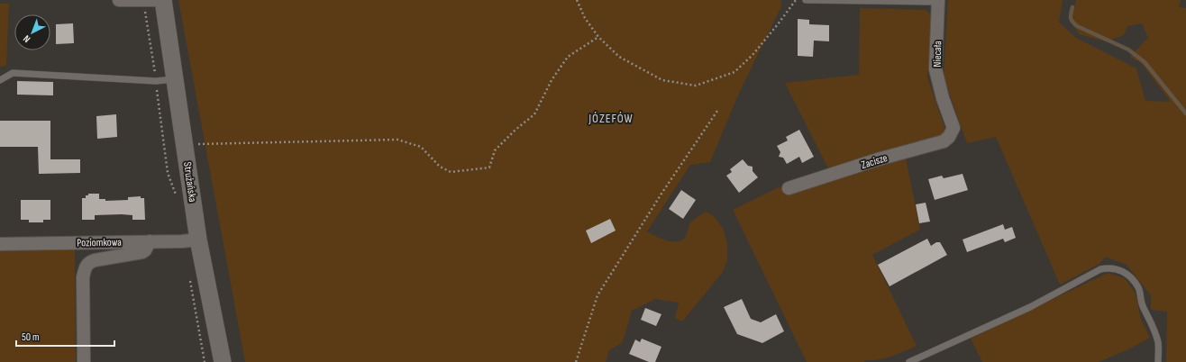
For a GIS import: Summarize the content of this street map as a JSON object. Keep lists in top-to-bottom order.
{
  "streets": {
    "main road": ["Strużańska"],
    "street": ["Niecała", "Zacisze", "Poziomkowa"]
  },
  "crossings": [
    ["Niecała", "Zacisze"],
    ["Strużańska", "Poziomkowa"]
  ],
  "districts": ["JÓZEFÓW"],
  "scale_bar": "50 m",
  "north": "bottom left"
}
